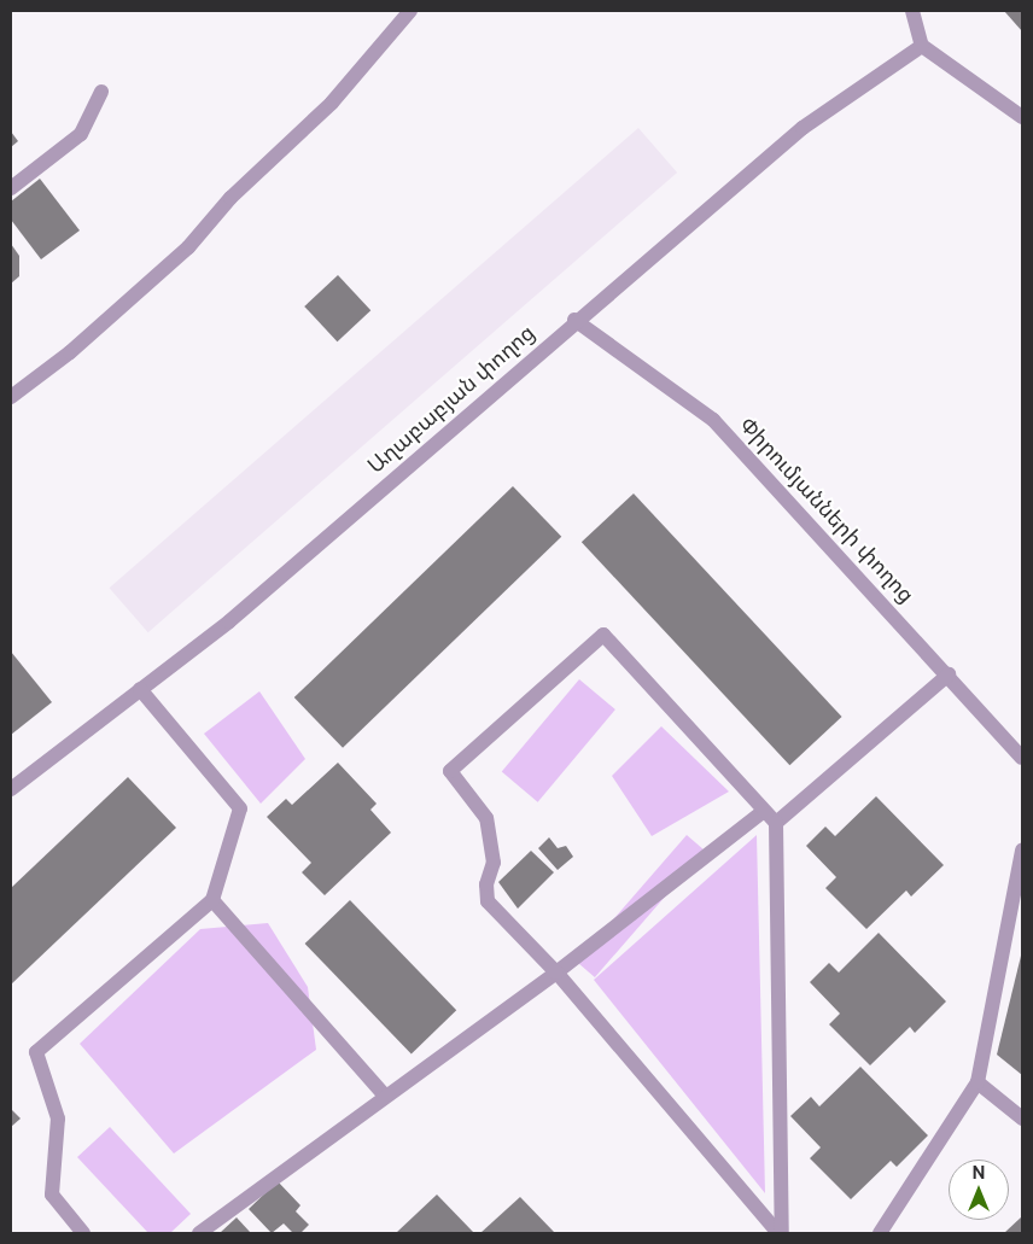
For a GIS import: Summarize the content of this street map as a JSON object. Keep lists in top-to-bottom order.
{
  "streets": {
    "street": ["Աղաբաբյան փողոց", "Փիրումյանների փողոց"]
  },
  "crossings": [
    ["Աղաբաբյան փողոց", "Փիրումյանների փողոց"]
  ],
  "north": "top"
}
